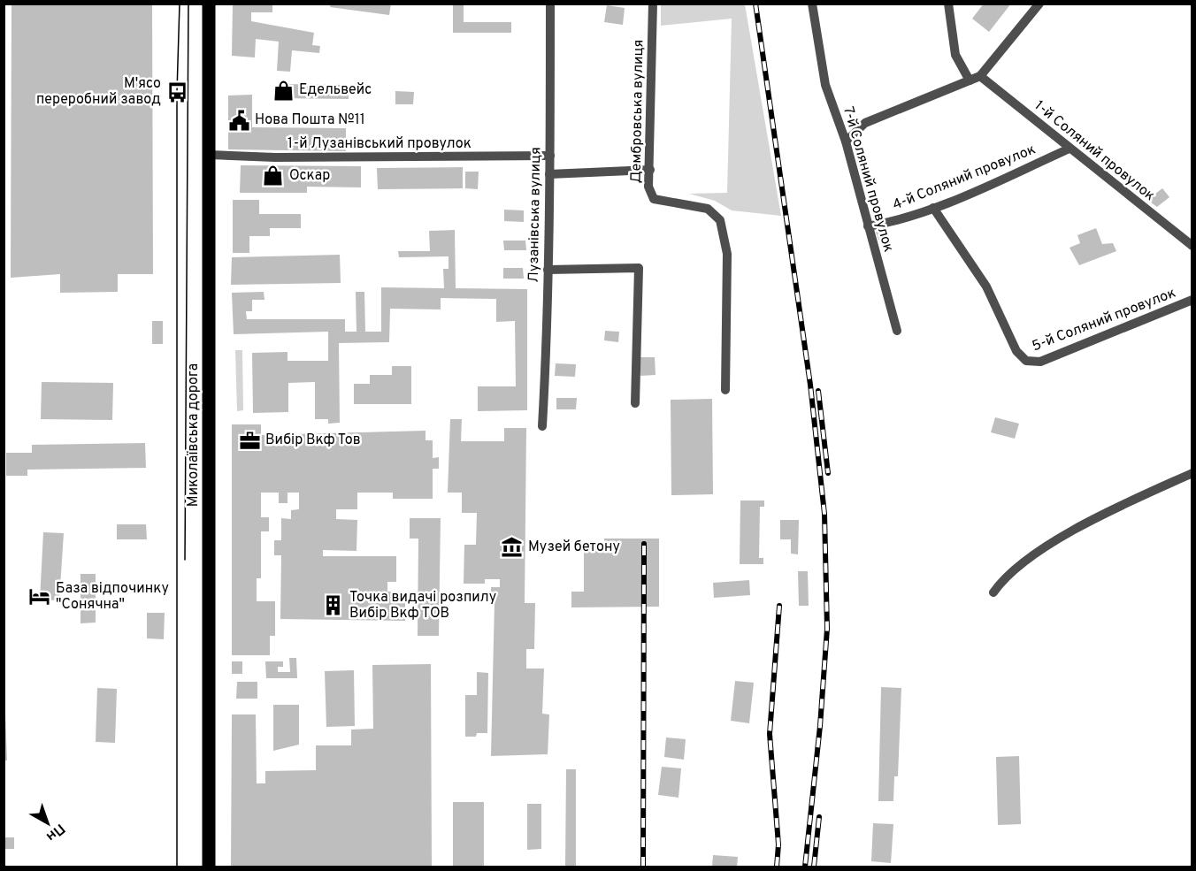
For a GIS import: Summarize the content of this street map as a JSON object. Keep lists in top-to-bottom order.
{
  "streets": {
    "main road": ["Миколаївська дорога"],
    "street": [
      "Дембровська вулиця",
      "1-й Лузанівський провулок",
      "1-й Соляний провулок",
      "4-й Соляний провулок",
      "7-й Соляний провулок",
      "Лузанівська вулиця",
      "5-й Соляний провулок"
    ]
  },
  "crossings": [
    ["1-й Лузанівський провулок", "Лузанівська вулиця"],
    ["1-й Лузанівський провулок", "Миколаївська дорога"],
    ["1-й Соляний провулок", "4-й Соляний провулок"],
    ["4-й Соляний провулок", "7-й Соляний провулок"],
    ["4-й Соляний провулок", "5-й Соляний провулок"]
  ],
  "places": {
    "shop": ["Едельвейс", "Оскар"],
    "bus stop": ["М'ясо переробний завод"],
    "public building": ["Нова Пошта №11"],
    "office": ["Вибір Вкф Тов"],
    "museum": ["Музей бетону"],
    "hotel": ["База відпочинку \"Сонячна\""],
    "building": ["Точка видачі розпилу Вибір Вкф ТОВ"]
  },
  "north": "bottom right"
}
